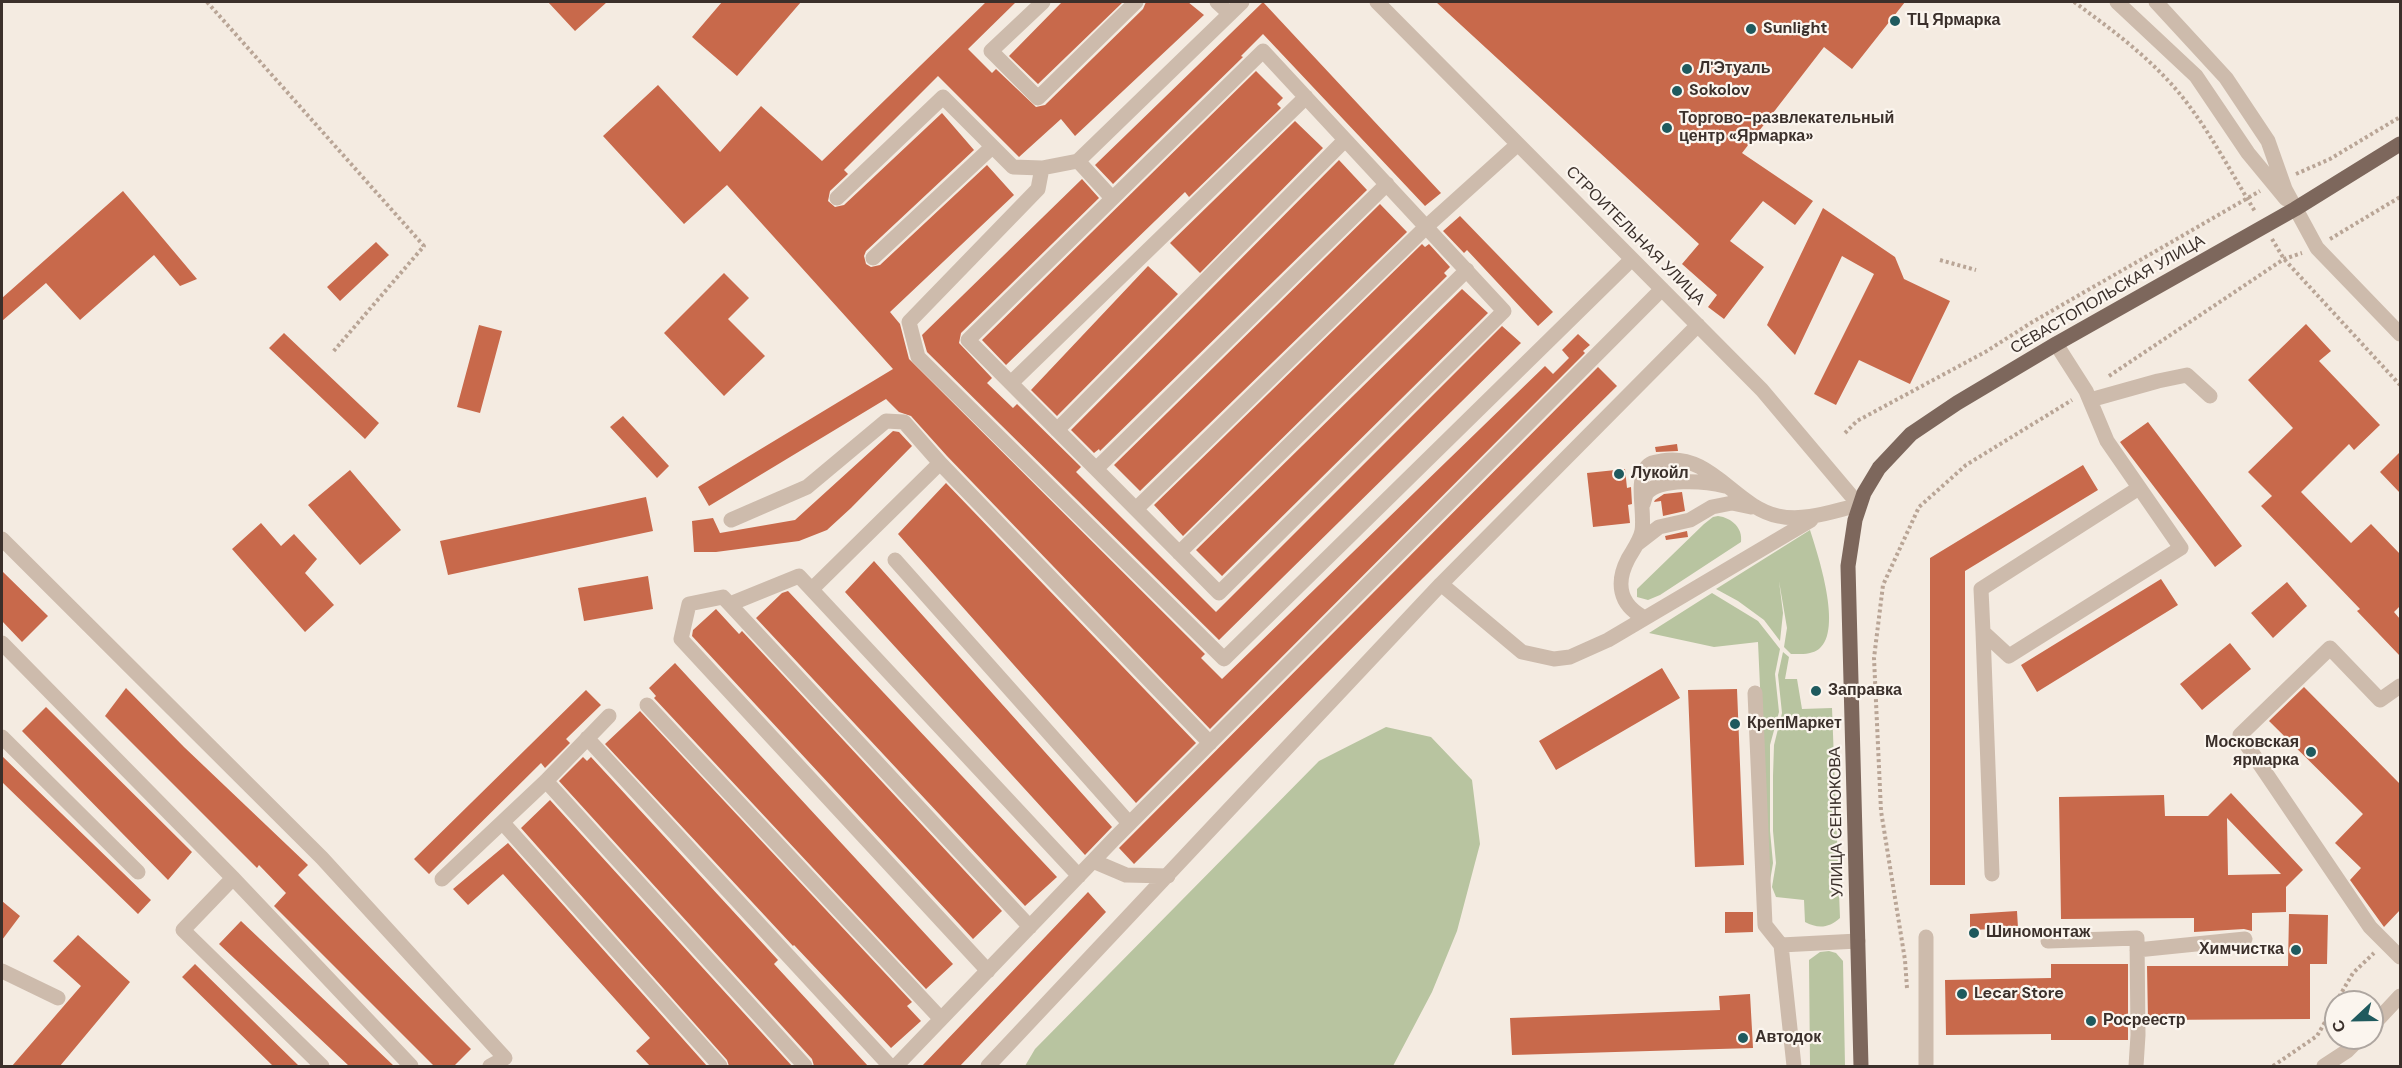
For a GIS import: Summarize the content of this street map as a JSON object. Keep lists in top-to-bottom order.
{
  "streets": {
    "main road": ["СЕВАСТОПОЛЬСКАЯ УЛИЦА", "УЛИЦА СЕНЮКОВА"],
    "street": ["СТРОИТЕЛЬНАЯ УЛИЦА"]
  },
  "crossings": [
    ["СТРОИТЕЛЬНАЯ УЛИЦА", "СЕВАСТОПОЛЬСКАЯ УЛИЦА"],
    ["СТРОИТЕЛЬНАЯ УЛИЦА", "УЛИЦА СЕНЮКОВА"],
    ["СЕВАСТОПОЛЬСКАЯ УЛИЦА", "УЛИЦА СЕНЮКОВА"]
  ],
  "places": [
    "ТЦ Ярмарка",
    "Sunlight",
    "Л'Этуаль",
    "Sokolov",
    "Торгово-развлекательный центр «Ярмарка»",
    "Лукойл",
    "Заправка",
    "КрепМаркет",
    "Московская ярмарка",
    "Шиномонтаж",
    "Химчистка",
    "Lecar Store",
    "Росреестр",
    "Автодок"
  ],
  "north": "left"
}
